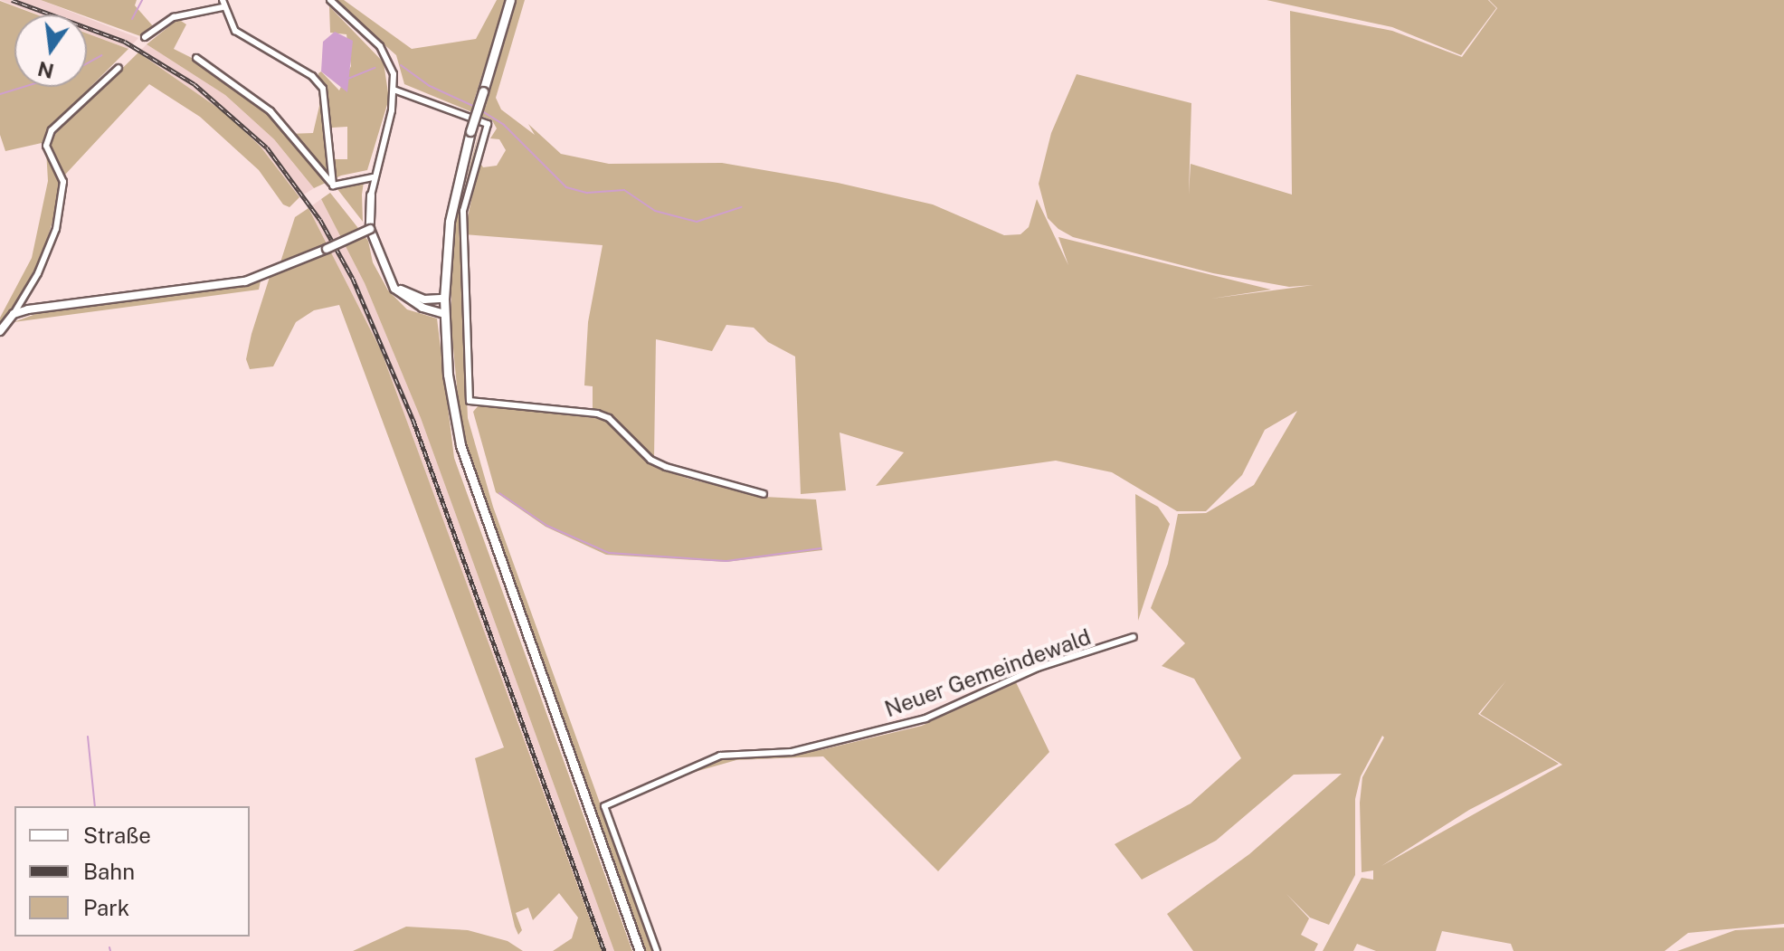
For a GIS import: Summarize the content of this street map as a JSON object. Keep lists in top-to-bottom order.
{
  "streets": {
    "street": ["Neuer Gemeindewald"]
  },
  "legend": ["Straße", "Bahn", "Park"],
  "north": "bottom"
}
